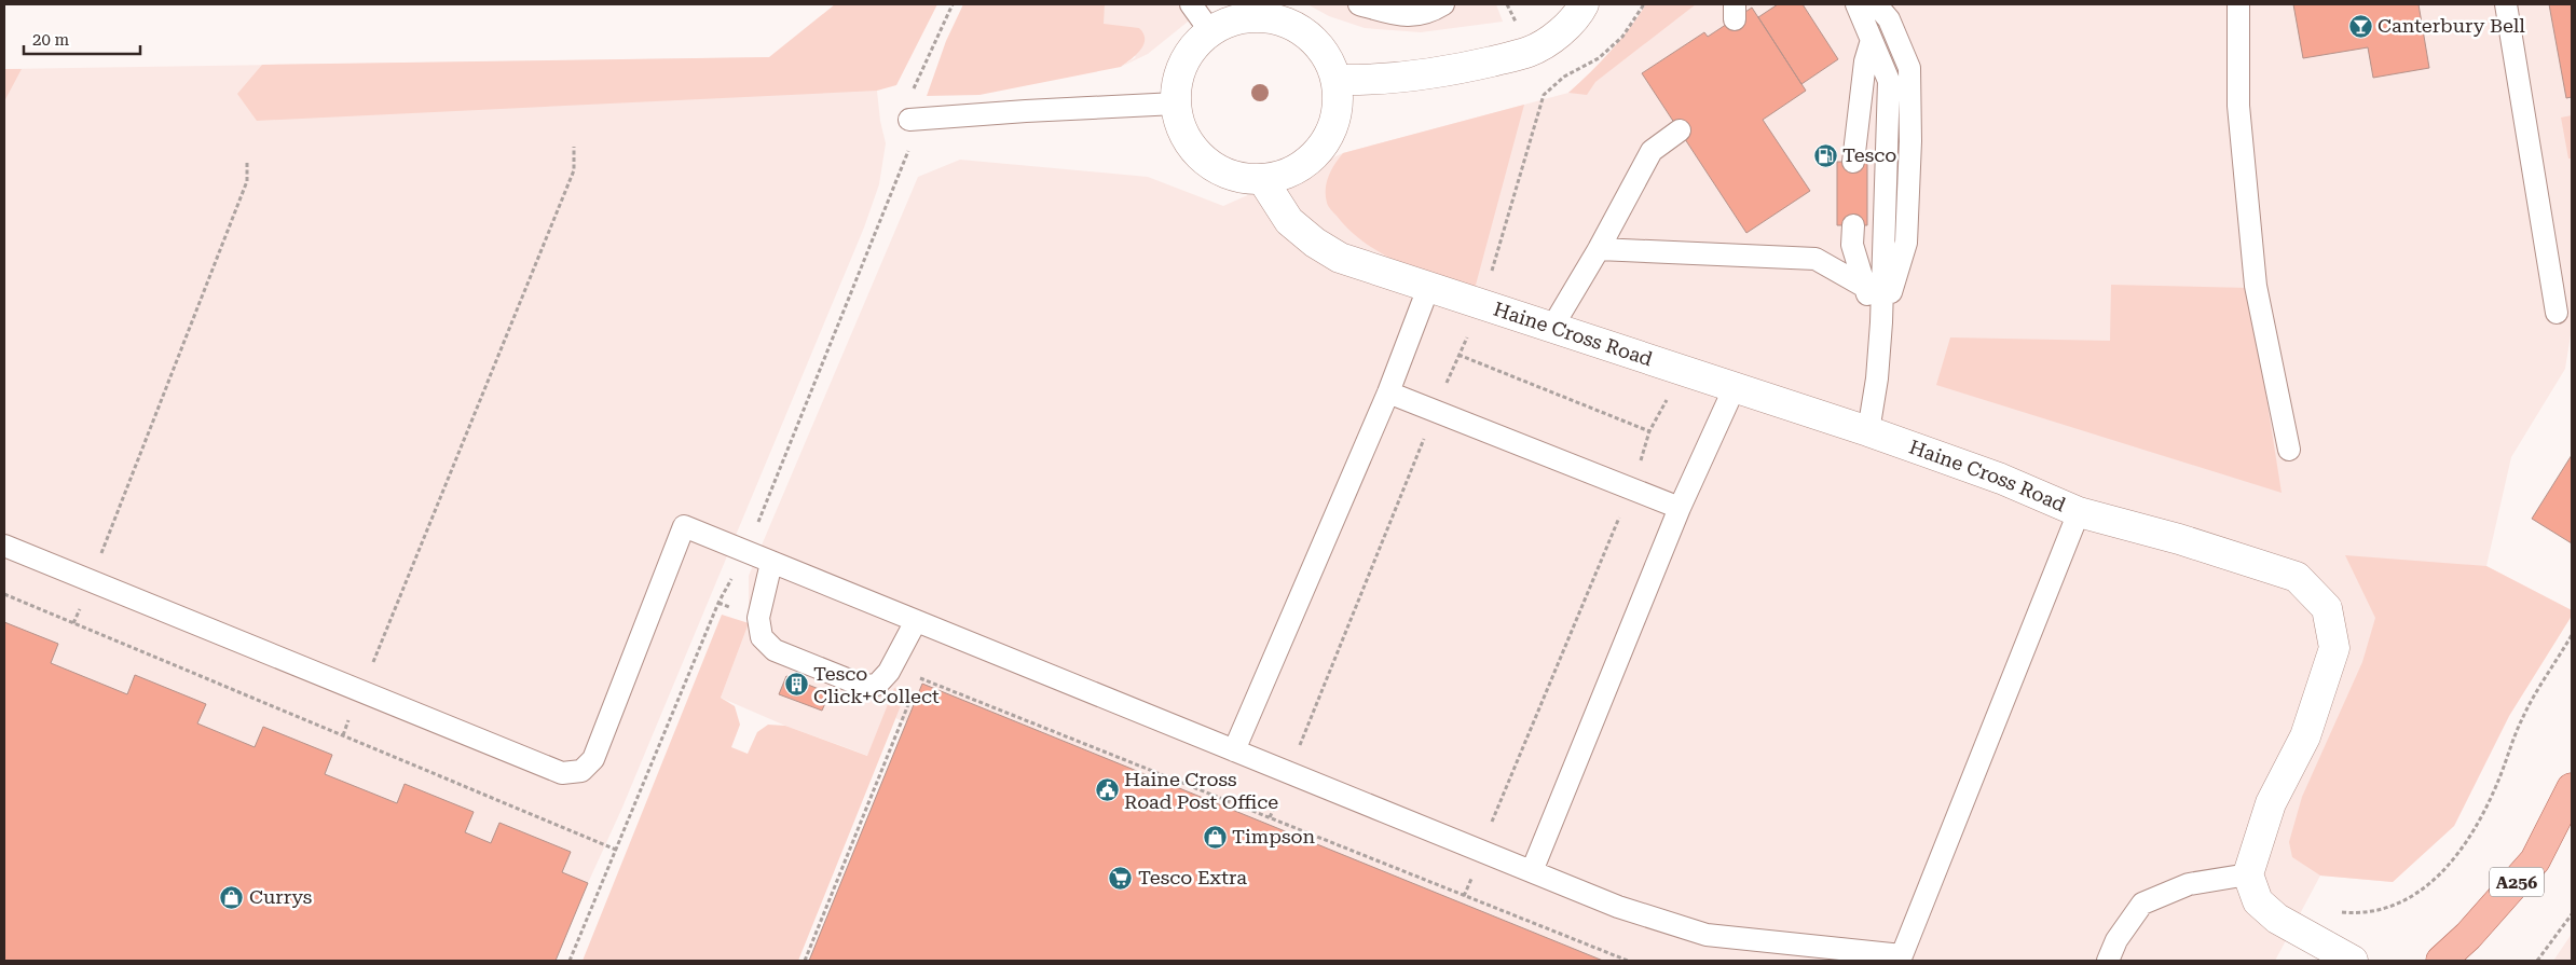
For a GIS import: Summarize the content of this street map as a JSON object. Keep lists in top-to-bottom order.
{
  "streets": {
    "main road": ["A256"],
    "street": ["Haine Cross Road"]
  },
  "places": {
    "bar": ["Canterbury Bell"],
    "fuel station": ["Tesco"],
    "building": ["Tesco Click+Collect"],
    "public building": ["Haine Cross Road Post Office"],
    "shop": ["Timpson", "Currys"],
    "supermarket": ["Tesco Extra"]
  },
  "scale_bar": "20 m"
}
